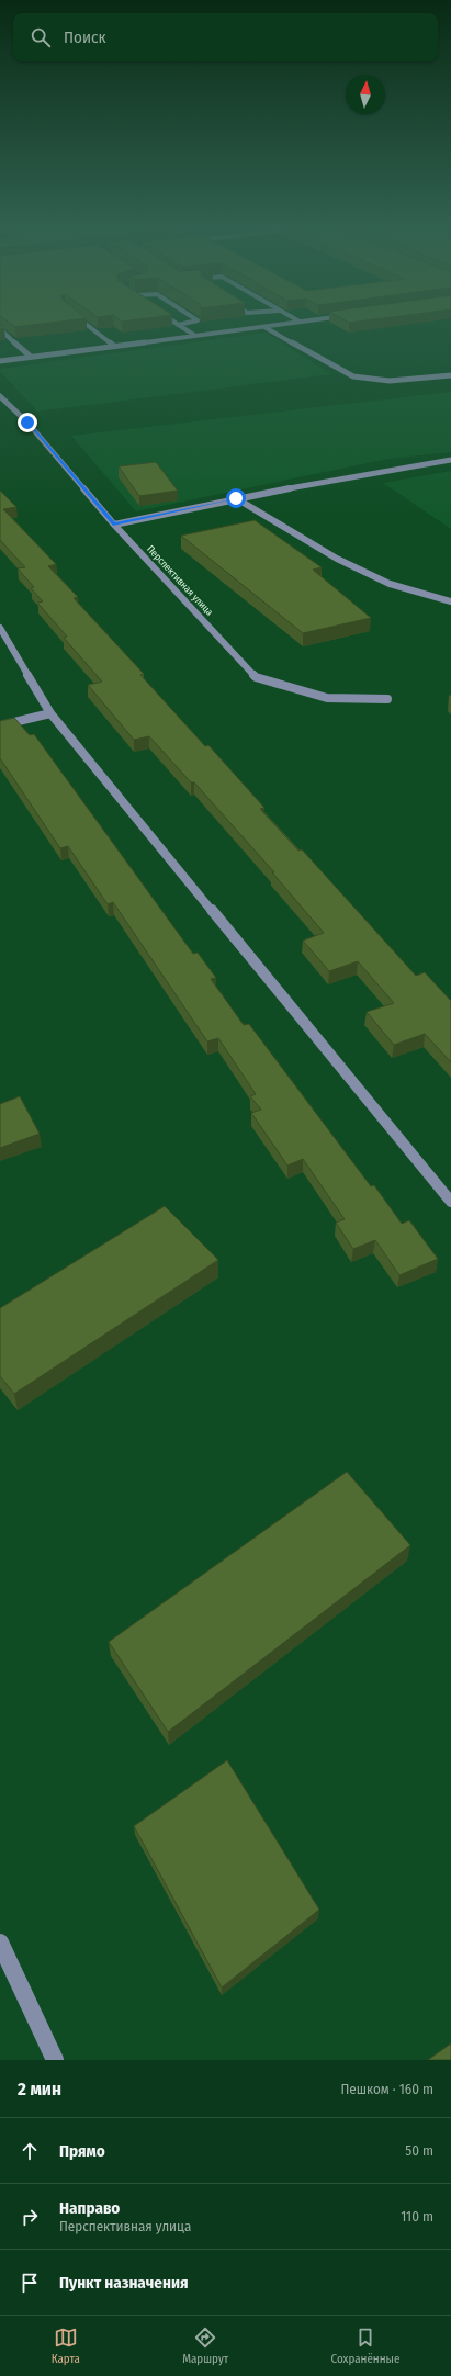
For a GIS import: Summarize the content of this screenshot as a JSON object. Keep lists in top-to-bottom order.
{
  "streets": {
    "street": ["Перспективная улица"]
  },
  "north": "top",
  "page": {
    "search": "Поиск",
    "heading": ["2 мин", "Пешком · 160 m"],
    "list": [
      ["Прямо", "50 m"],
      ["Направо", "Перспективная улица", "110 m"],
      "Пункт назначения"
    ],
    "nav": ["Карта", "Маршрут", "Сохранённые"]
  }
}
